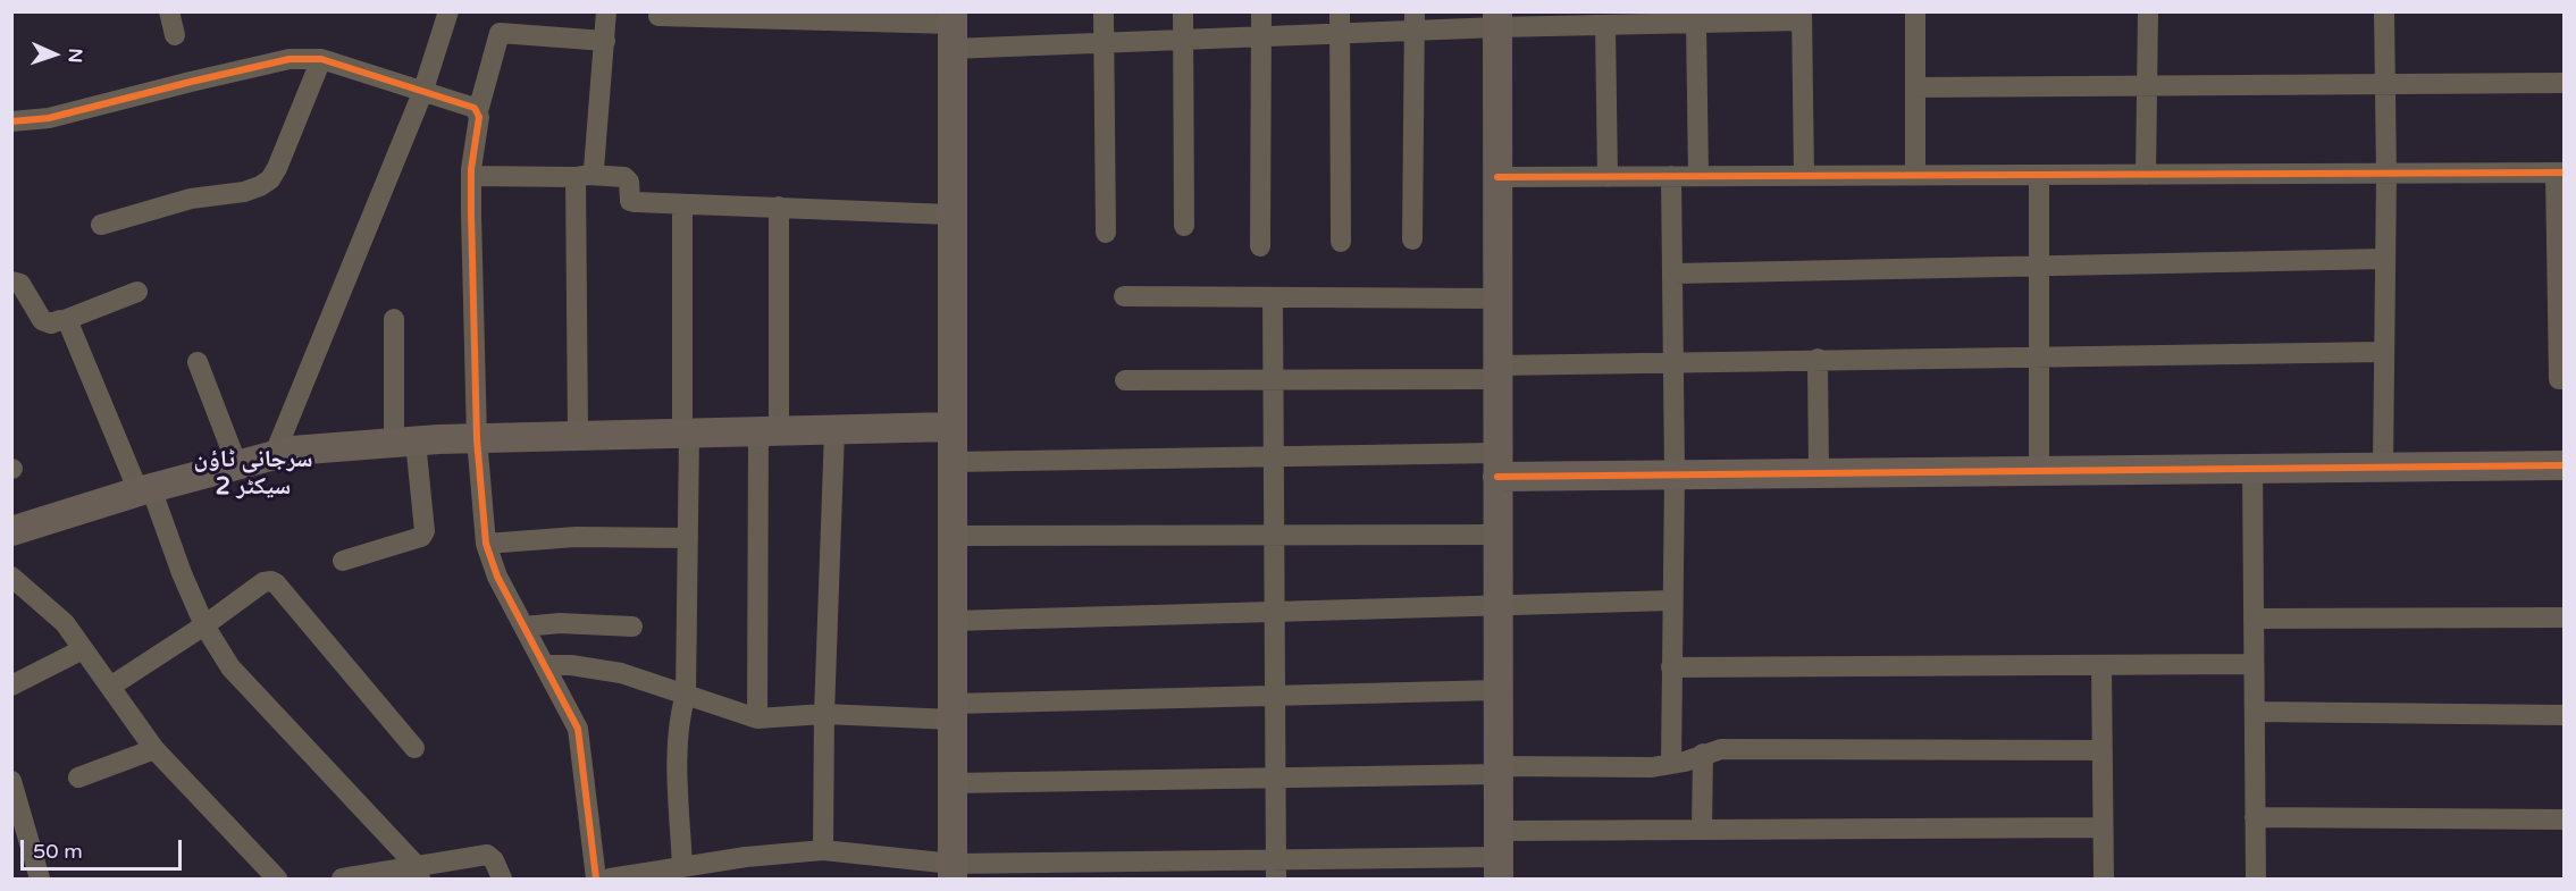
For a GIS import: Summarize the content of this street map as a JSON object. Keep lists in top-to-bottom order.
{
  "districts": ["سرجانی ٹاؤن سیکٹر 2"],
  "scale_bar": "50 m",
  "north": "right"
}
